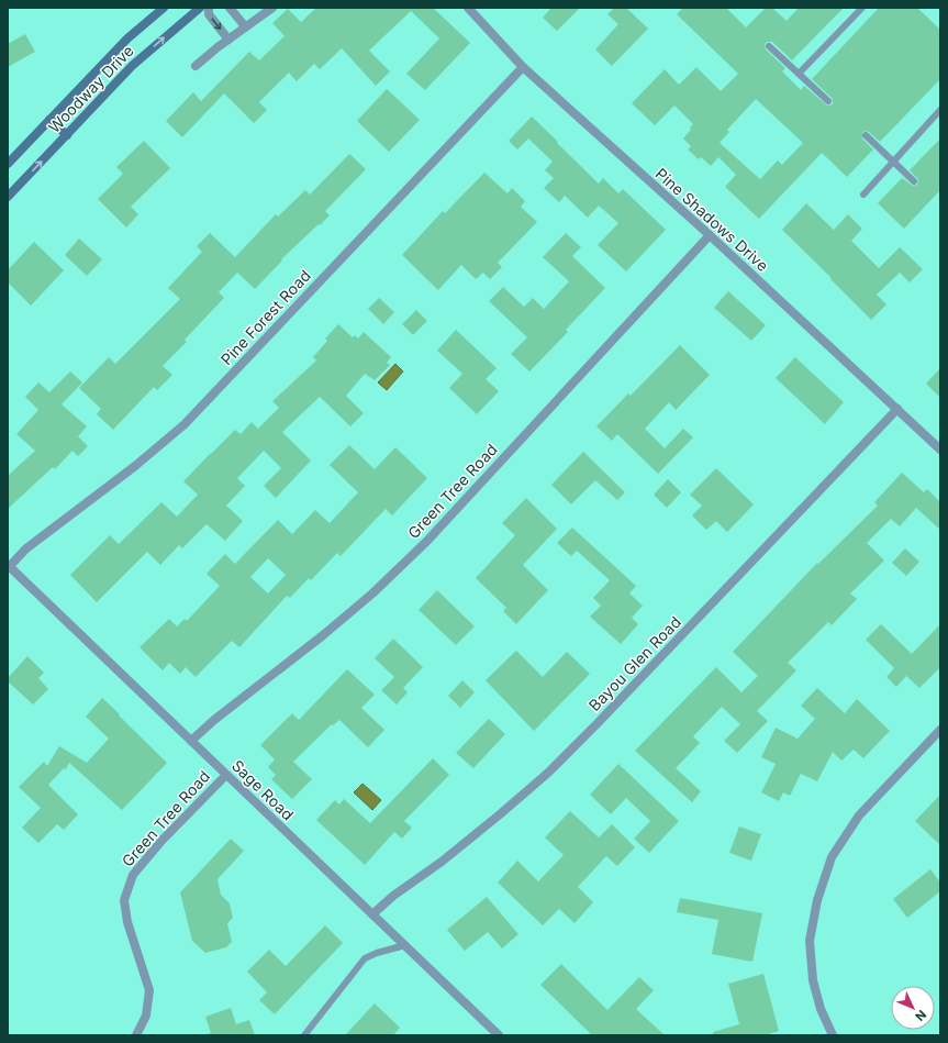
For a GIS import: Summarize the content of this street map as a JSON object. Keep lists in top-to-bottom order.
{
  "streets": {
    "main road": ["Woodway Drive"],
    "street": [
      "Pine Shadows Drive",
      "Pine Forest Road",
      "Green Tree Road",
      "Bayou Glen Road",
      "Sage Road"
    ]
  },
  "crossings": [
    ["Pine Shadows Drive", "Pine Forest Road"],
    ["Pine Shadows Drive", "Green Tree Road"],
    ["Pine Shadows Drive", "Bayou Glen Road"],
    ["Pine Forest Road", "Sage Road"],
    ["Green Tree Road", "Sage Road"],
    ["Bayou Glen Road", "Sage Road"]
  ],
  "north": "bottom right"
}
